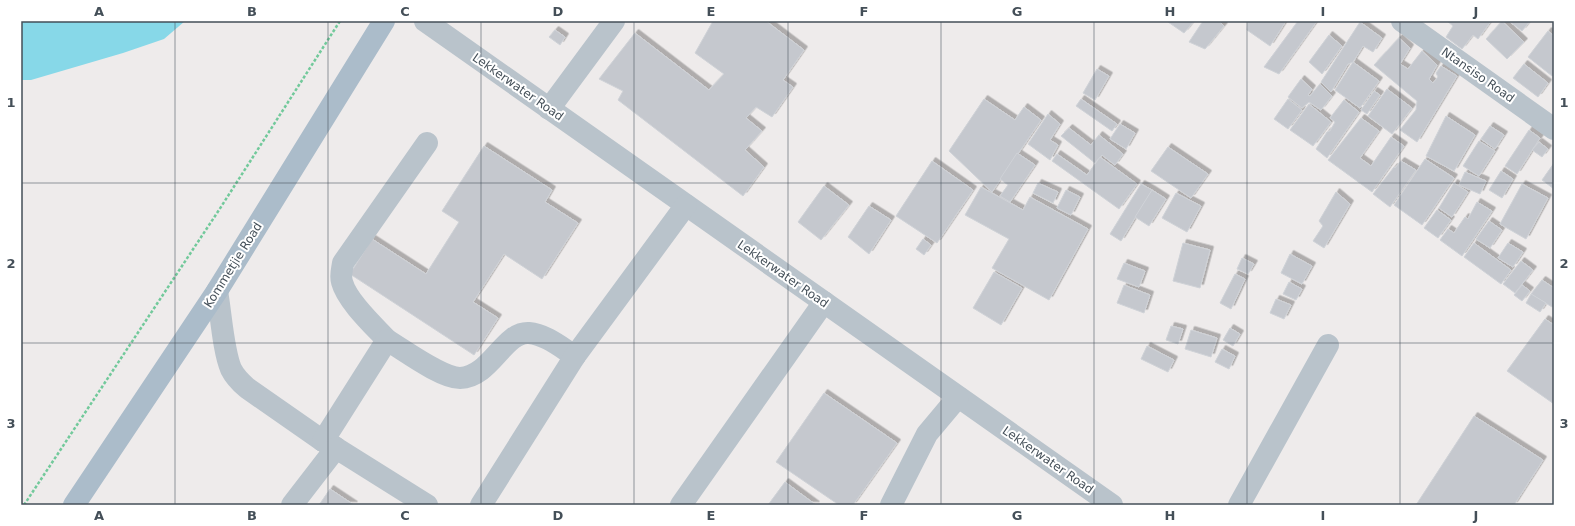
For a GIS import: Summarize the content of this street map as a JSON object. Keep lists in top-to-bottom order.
{
  "streets": {
    "main road": ["Kommetjie Road"],
    "street": ["Ntansiso Road", "Lekkerwater Road"]
  },
  "grid": {
    "columns": [
      "A",
      "B",
      "C",
      "D",
      "E",
      "F",
      "G",
      "H",
      "I",
      "J"
    ],
    "rows": ["1", "2", "3"]
  }
}
